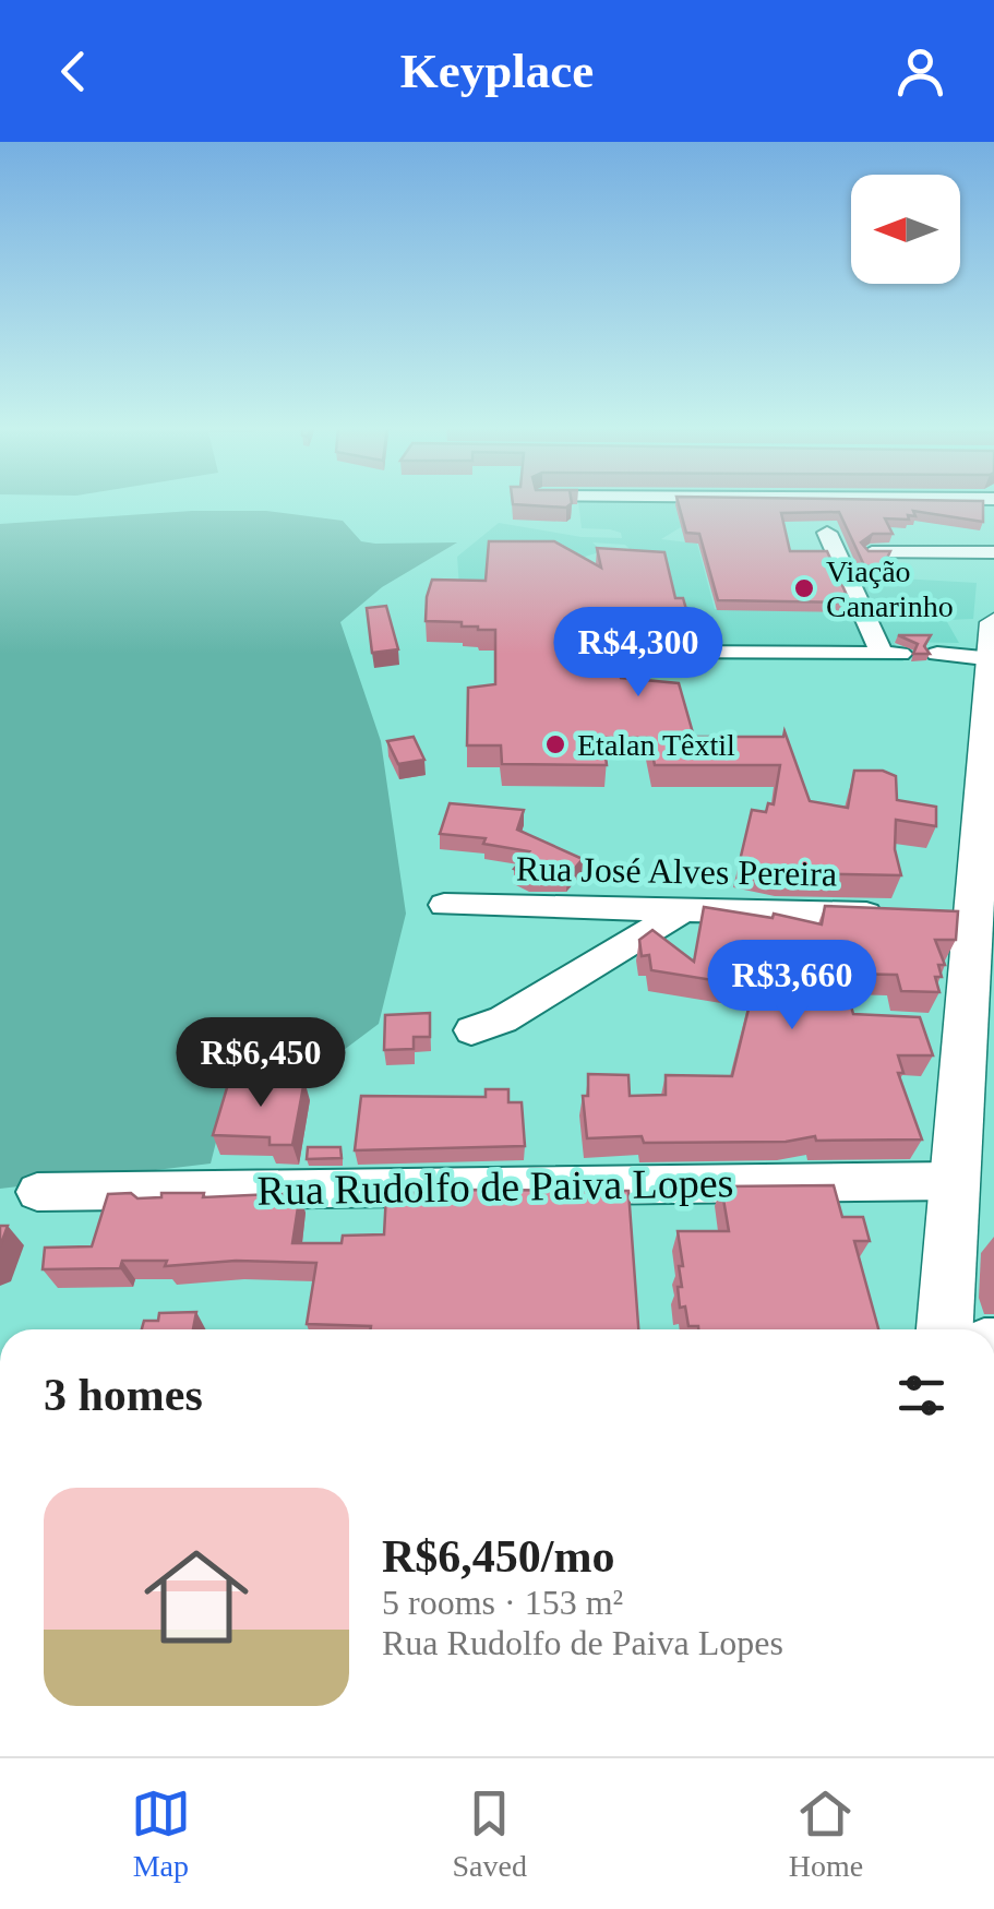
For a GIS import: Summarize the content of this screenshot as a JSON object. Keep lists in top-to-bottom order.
{
  "streets": {
    "street": ["Rua José Alves Pereira", "Rua Rudolfo de Paiva Lopes"]
  },
  "places": ["Viação Canarinho", "Etalan Têxtil"],
  "north": "left",
  "page": {
    "header": "Keyplace",
    "price": ["R$4,300", "R$3,660", "R$6,450"],
    "heading": "3 homes",
    "list": [
      {
        "name": "R$6,450/mo",
        "note": "5 rooms · 153 m² · Rua Rudolfo de Paiva Lopes"
      }
    ],
    "tabs": ["Map", "Saved", "Home"]
  }
}
